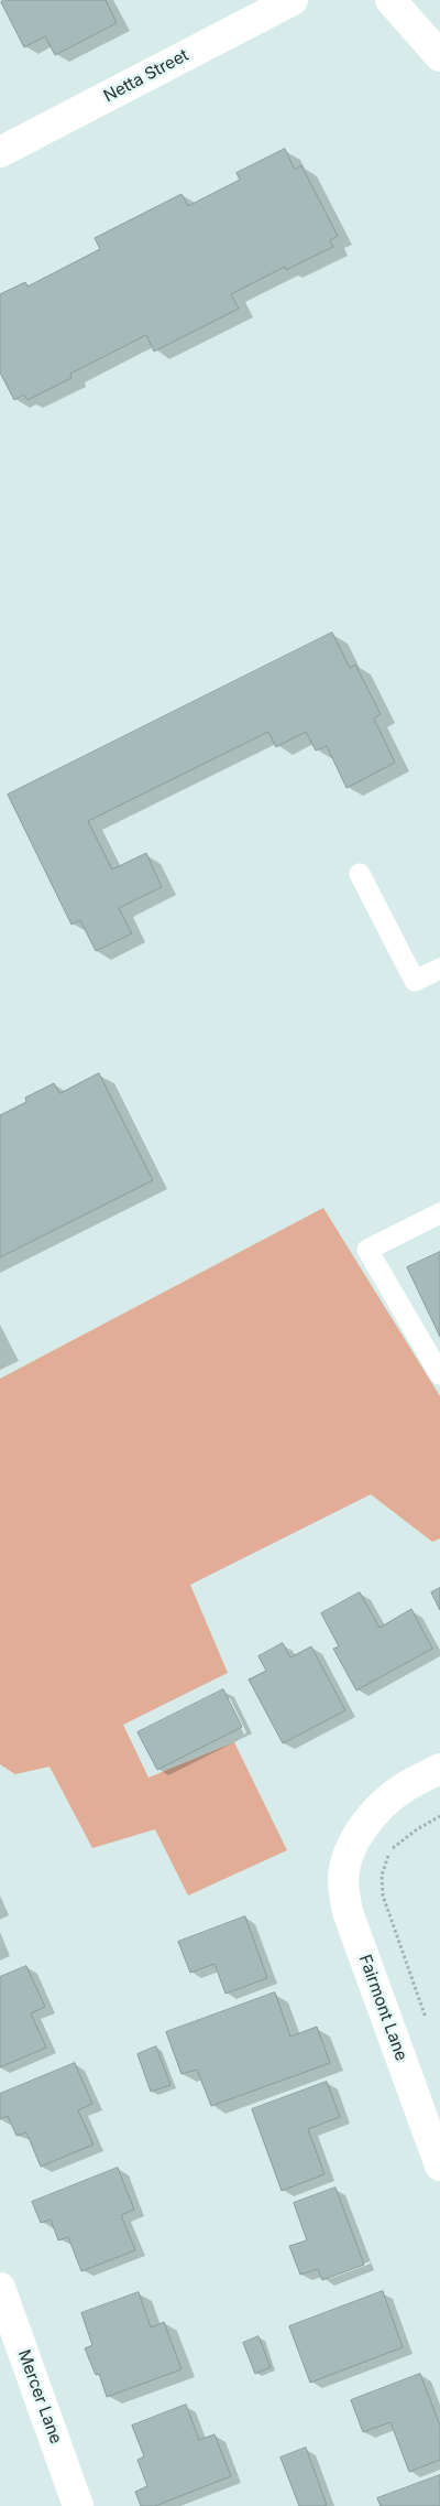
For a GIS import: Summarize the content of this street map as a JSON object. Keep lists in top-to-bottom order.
{
  "streets": {
    "street": ["Netta Street", "Fairmont Lane", "Mercer Lane"]
  }
}
